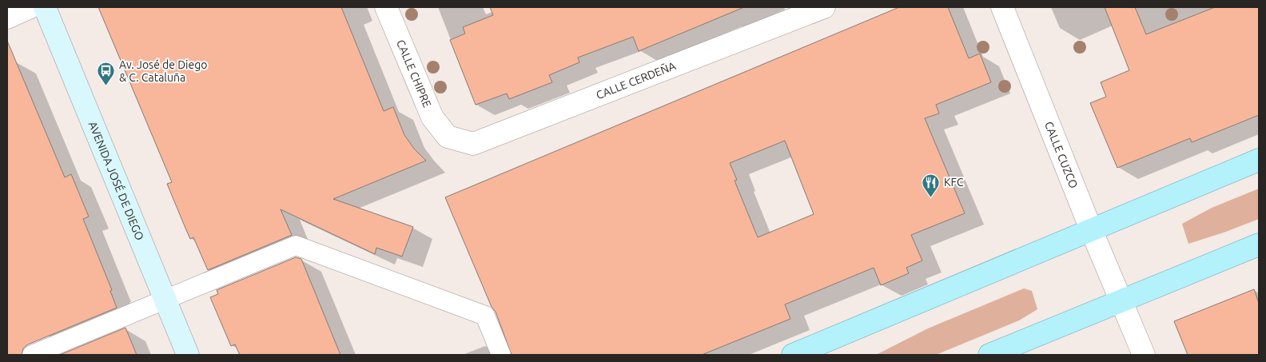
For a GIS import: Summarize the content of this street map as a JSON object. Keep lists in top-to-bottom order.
{
  "streets": {
    "main road": ["AVENIDA JOSÉ DE DIEGO"],
    "street": ["CALLE CHIPRE", "CALLE CERDEÑA", "CALLE CUZCO"]
  },
  "crossings": [
    ["CALLE CHIPRE", "CALLE CERDEÑA"]
  ],
  "places": {
    "bus stop": ["Av. José de Diego & C. Cataluña"],
    "restaurant": ["KFC"]
  }
}
